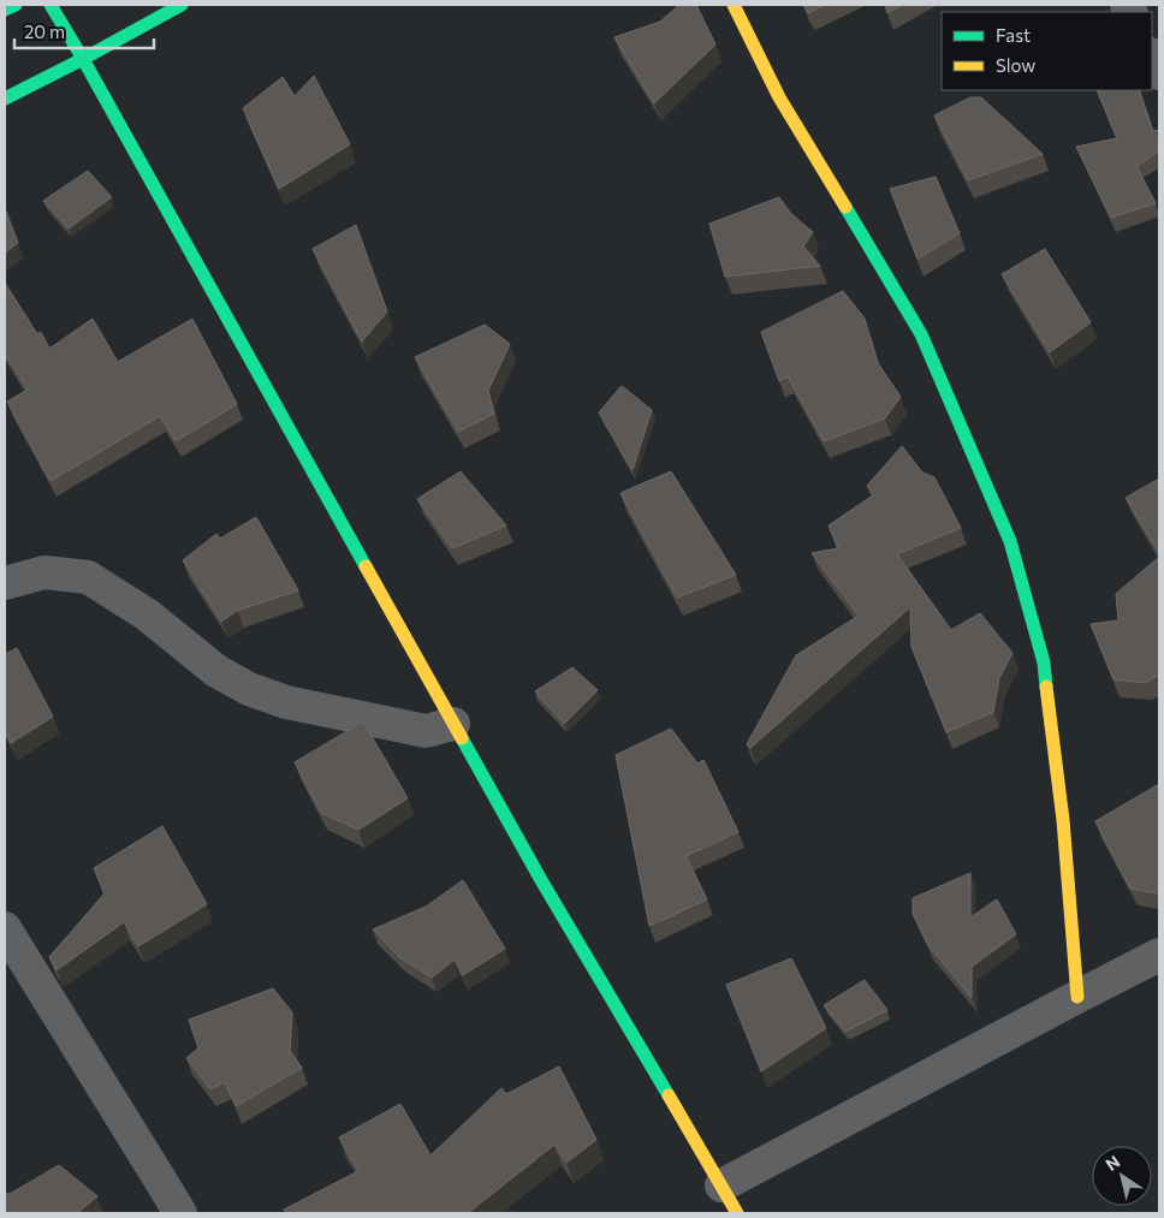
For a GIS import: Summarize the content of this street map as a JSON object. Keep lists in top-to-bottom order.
{
  "legend": ["Fast", "Slow"],
  "scale_bar": "20 m",
  "north": "top left"
}
